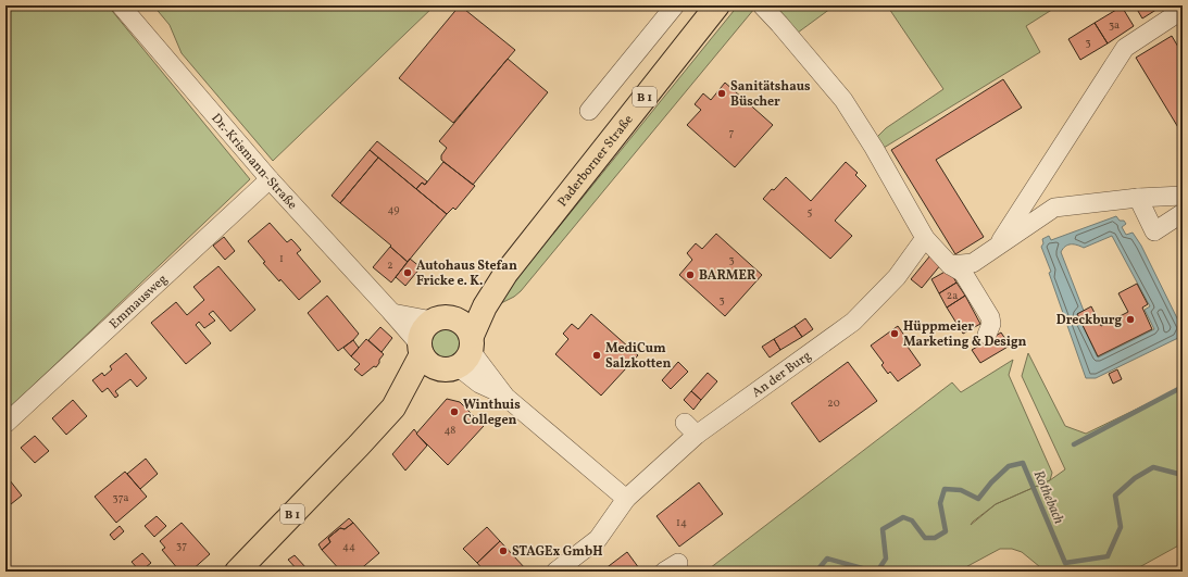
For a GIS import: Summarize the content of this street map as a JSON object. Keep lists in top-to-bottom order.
{
  "streets": {
    "main road": ["B 1", "Paderborner Straße"],
    "street": ["Dr.-Krismann-Straße", "Emmausweg", "An der Burg"]
  },
  "crossings": [
    ["Paderborner Straße", "Dr.-Krismann-Straße"],
    ["Dr.-Krismann-Straße", "Emmausweg"]
  ],
  "water": ["Rothebach"],
  "places": [
    "Sanitätshaus Büscher",
    "Autohaus Stefan Fricke e. K.",
    "BARMER",
    "Dreckburg",
    "Hüppmeier Marketing & Design",
    "MediCum Salzkotten",
    "Winthuis Collegen",
    "STAGEx GmbH"
  ],
  "house_numbers": [
    "3a",
    "3",
    "7",
    "49",
    "5",
    "1",
    "3",
    "2",
    "2a",
    "3",
    "20",
    "48",
    "37a",
    "14",
    "37",
    "44"
  ]
}
